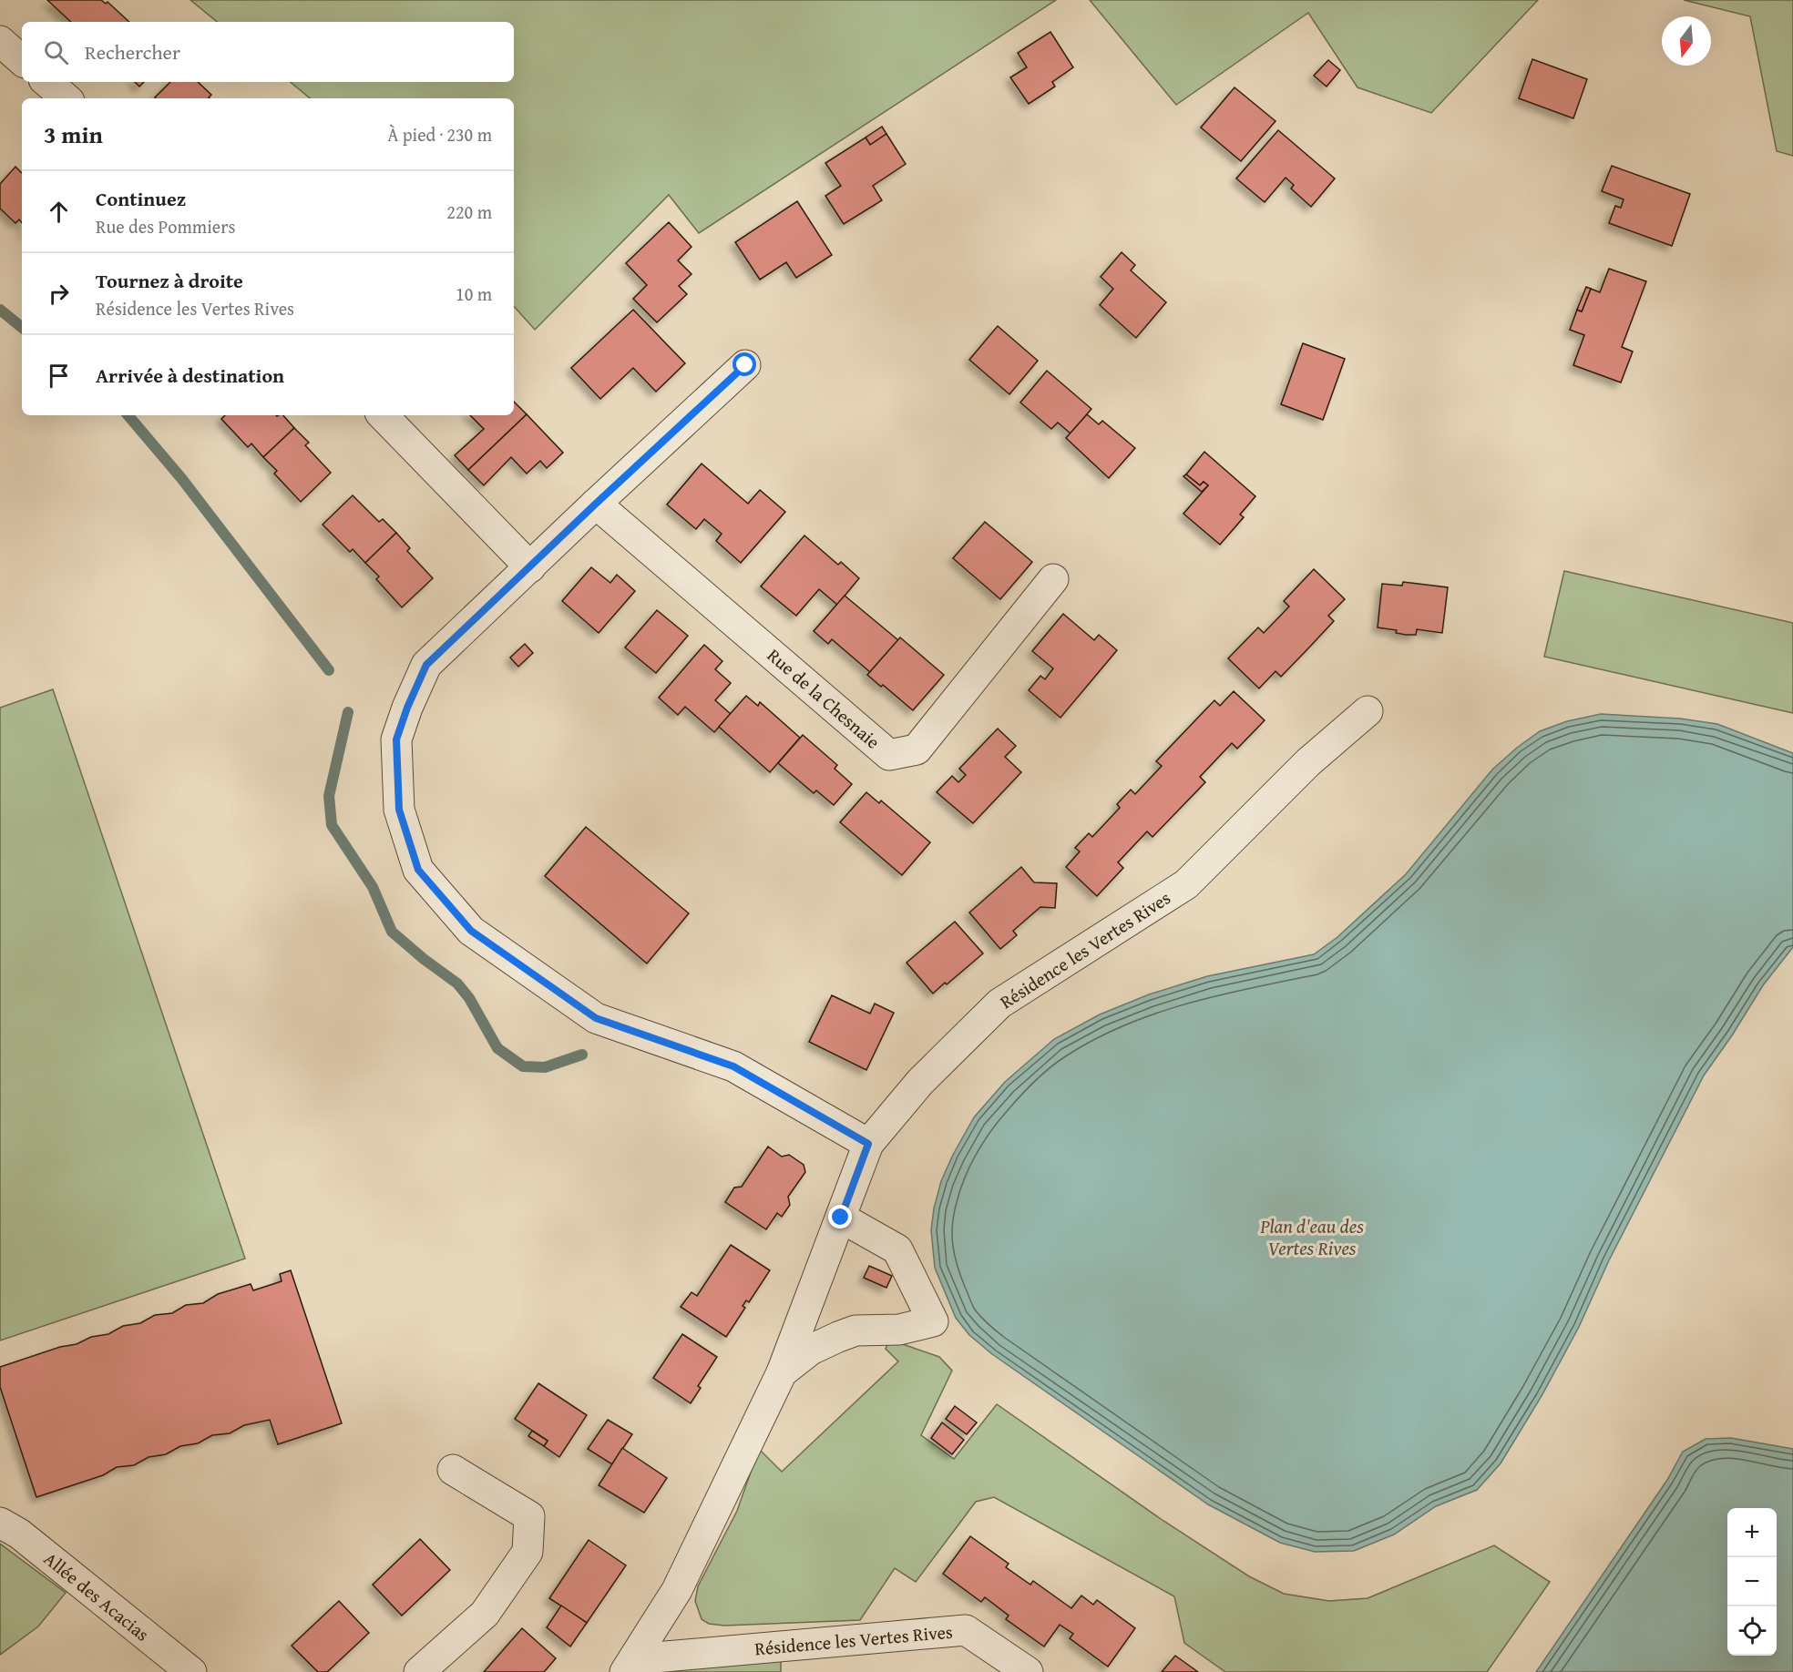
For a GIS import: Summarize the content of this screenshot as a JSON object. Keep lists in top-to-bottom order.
{
  "streets": {
    "street": ["Rue de la Chesnaie", "Résidence les Vertes Rives", "Allée des Acacias"]
  },
  "water": ["Plan d'eau des Vertes Rives"],
  "north": "bottom",
  "page": {
    "search": "Rechercher",
    "heading": ["3 min", "À pied · 230 m"],
    "list": [
      ["Continuez", "Rue des Pommiers", "220 m"],
      ["Tournez à droite", "Résidence les Vertes Rives", "10 m"],
      "Arrivée à destination"
    ],
    "map_buttons": ["+", "−"]
  }
}
